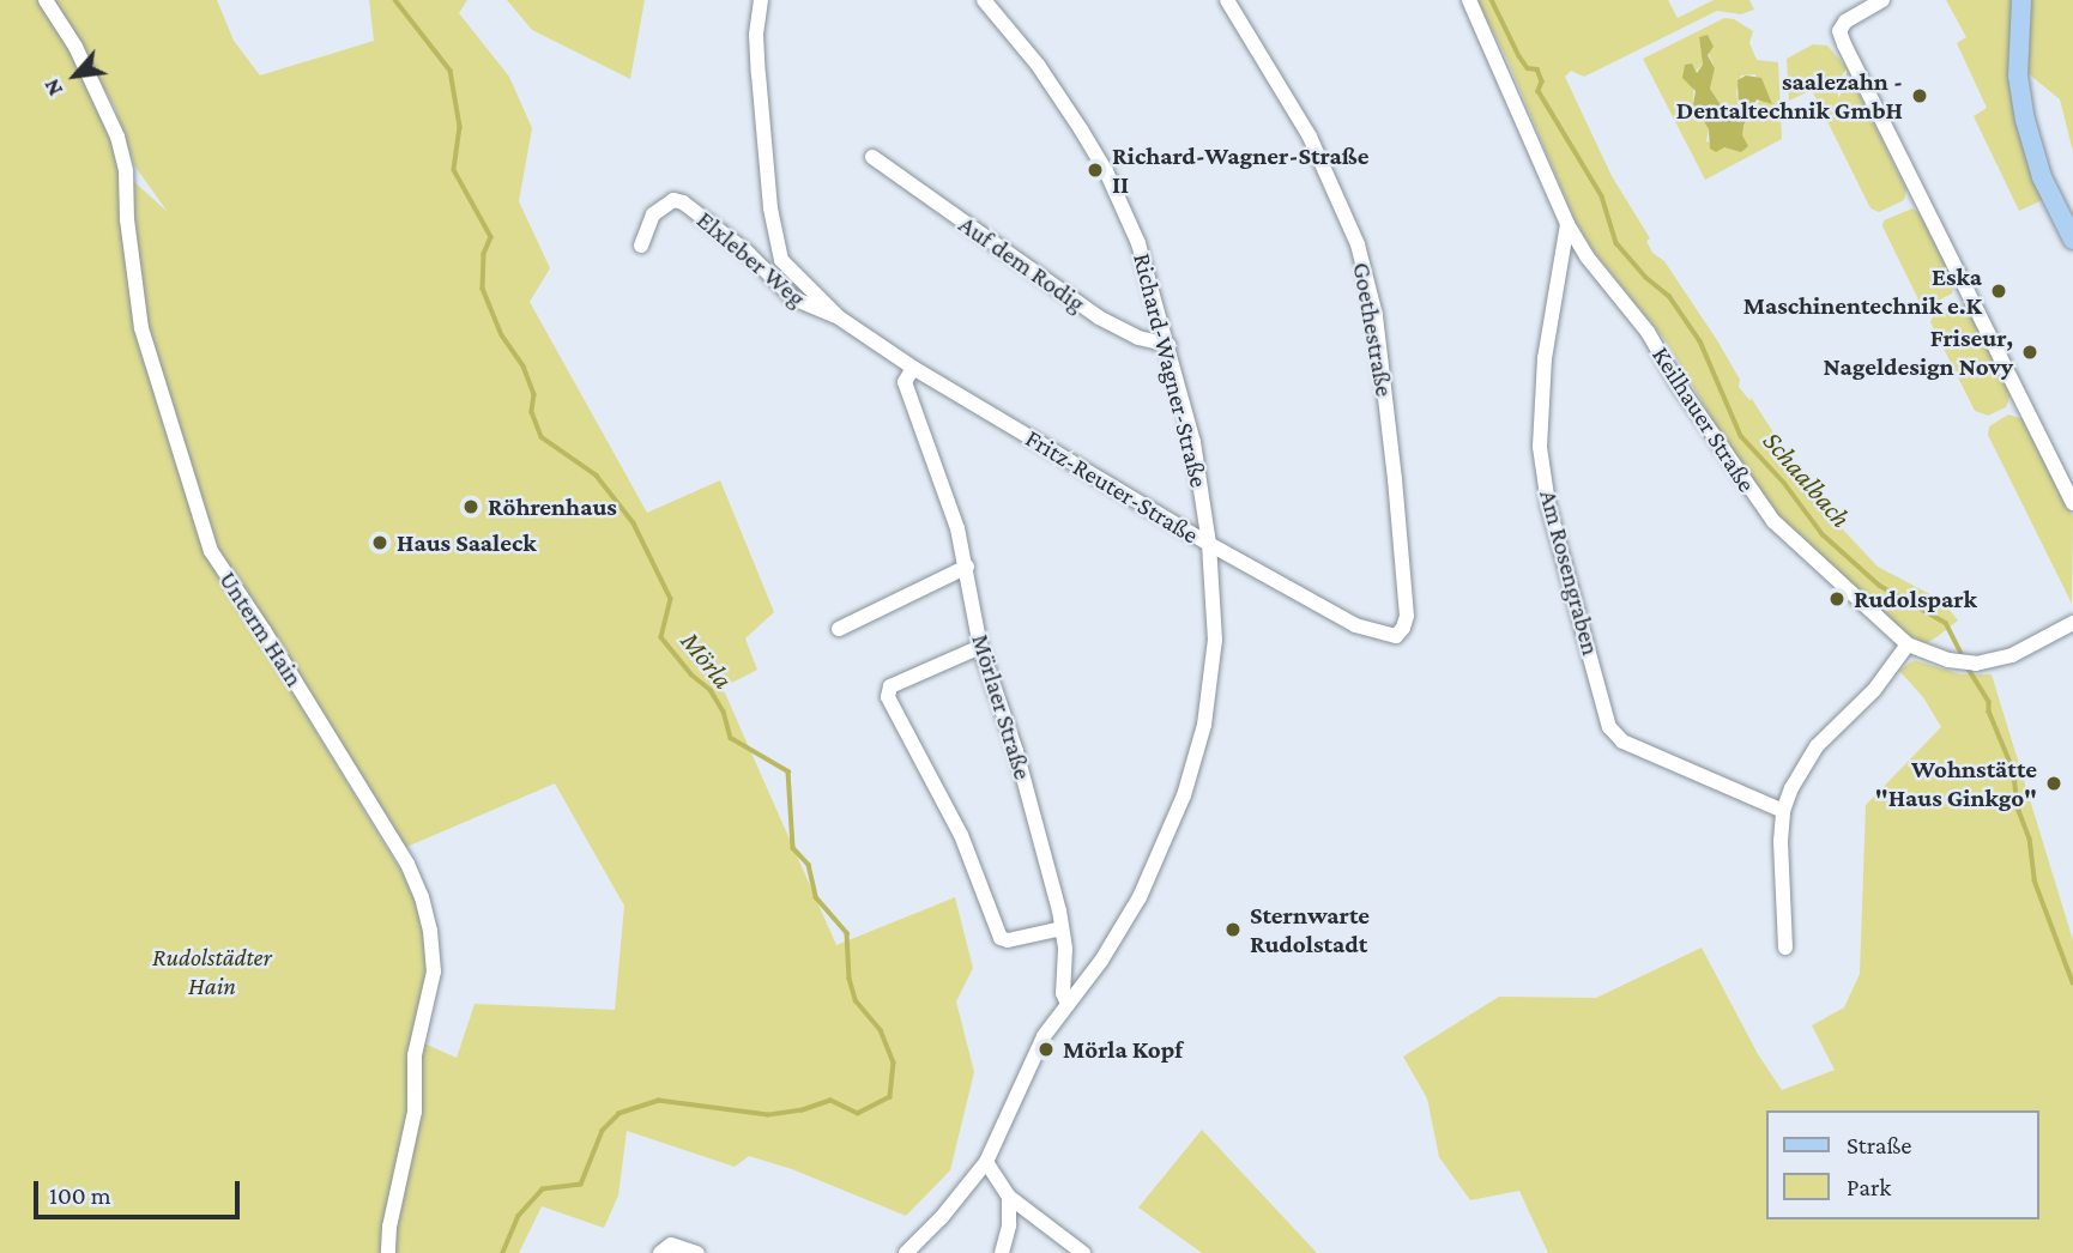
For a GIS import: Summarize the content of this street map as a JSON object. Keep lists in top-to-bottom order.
{
  "streets": {
    "street": [
      "Elxleber Weg",
      "Auf dem Rodig",
      "Goethestraße",
      "Richard-Wagner-Straße",
      "Keilhauer Straße",
      "Fritz-Reuter-Straße",
      "Am Rosengraben",
      "Unterm Hain",
      "Mörlaer Straße"
    ]
  },
  "crossings": [
    ["Elxleber Weg", "Fritz-Reuter-Straße"],
    ["Auf dem Rodig", "Richard-Wagner-Straße"],
    ["Goethestraße", "Fritz-Reuter-Straße"],
    ["Richard-Wagner-Straße", "Fritz-Reuter-Straße"],
    ["Richard-Wagner-Straße", "Mörlaer Straße"],
    ["Keilhauer Straße", "Am Rosengraben"],
    ["Fritz-Reuter-Straße", "Mörlaer Straße"]
  ],
  "water": ["Schaalbach", "Mörla"],
  "parks": ["Rudolstädter Hain"],
  "places": [
    "saalezahn - Dentaltechnik GmbH",
    "Richard-Wagner-Straße II",
    "Eska Maschinentechnik e.K",
    "Friseur, Nageldesign Novy",
    "Röhrenhaus",
    "Haus Saaleck",
    "Rudolspark",
    "Wohnstätte \"Haus Ginkgo\"",
    "Sternwarte Rudolstadt",
    "Mörla Kopf"
  ],
  "legend": ["Straße", "Park"],
  "scale_bar": "100 m",
  "north": "bottom left"
}
